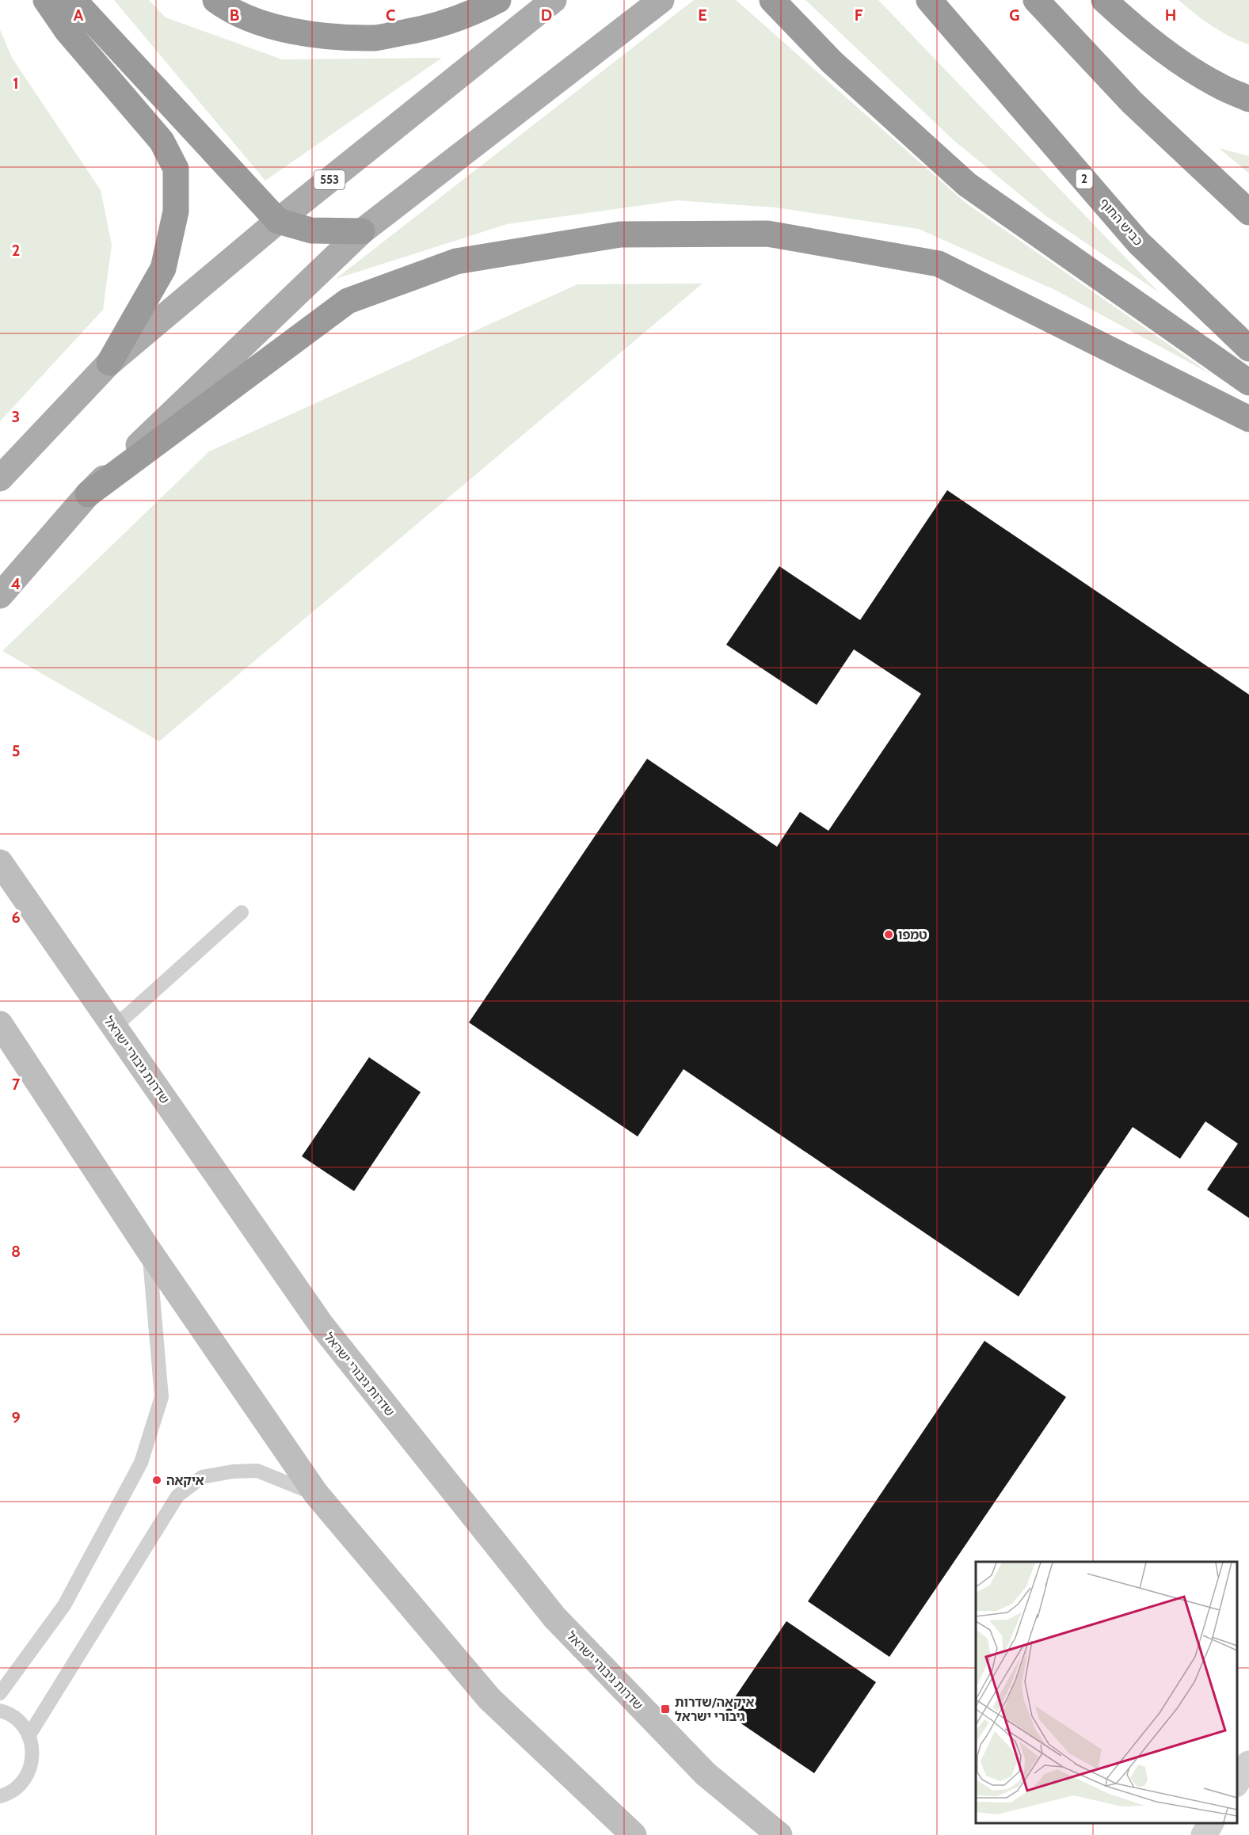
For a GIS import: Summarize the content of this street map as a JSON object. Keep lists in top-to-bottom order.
{
  "streets": {
    "highway": ["2", "כביש החוף"],
    "main road": ["553"],
    "street": ["שדרות גיבורי ישראל"]
  },
  "places": {
    "other": ["טמפו", "איקאה"],
    "transit": ["איקאה/שדרות גיבורי ישראל"]
  },
  "grid": {
    "columns": [
      "A",
      "B",
      "C",
      "D",
      "E",
      "F",
      "G",
      "H"
    ],
    "rows": [
      "1",
      "2",
      "3",
      "4",
      "5",
      "6",
      "7",
      "8",
      "9"
    ]
  }
}
